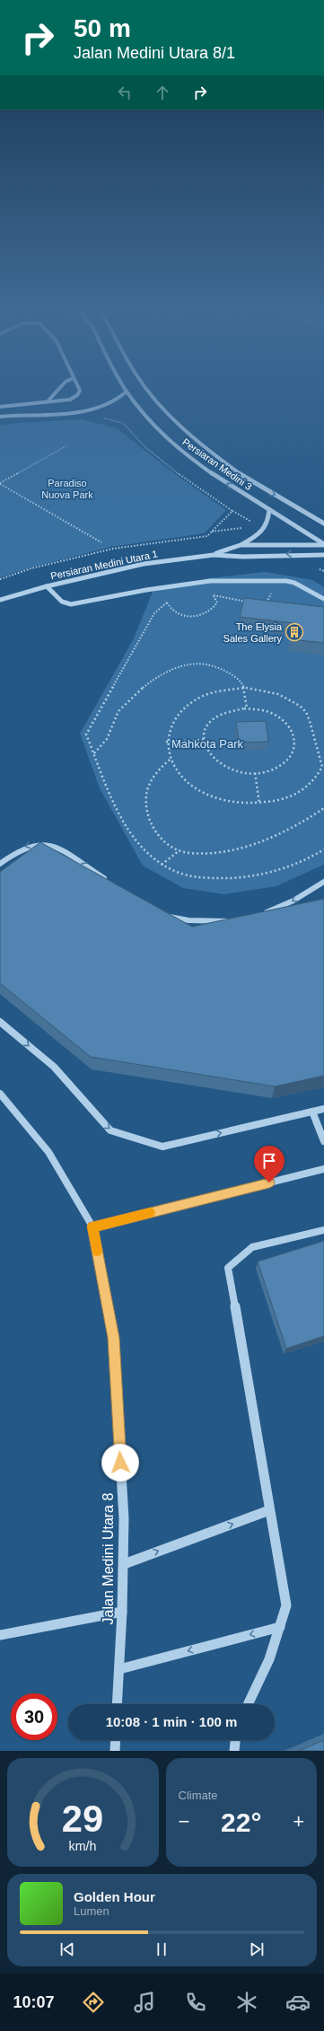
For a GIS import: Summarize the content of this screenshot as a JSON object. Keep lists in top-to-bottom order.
{
  "streets": {
    "street": ["Persiaran Medini 3", "Persiaran Medini Utara 1", "Jalan Medini Utara 8"]
  },
  "crossings": [
    ["Persiaran Medini 3", "Persiaran Medini Utara 1"]
  ],
  "parks": ["Paradiso Nuova Park", "Mahkota Park"],
  "places": {
    "building": ["The Elysia Sales Gallery"]
  },
  "page": {
    "turn": ["50 m", "Jalan Medini Utara 8/1"],
    "limit": "30",
    "trip": "10:08 · 1 min · 100 m",
    "tile": "Climate",
    "heat": ["−", "22°", "+"],
    "song": ["Golden Hour", "Lumen"],
    "tabs": "10:07",
    "gauge": ["29", "km/h"]
  }
}
